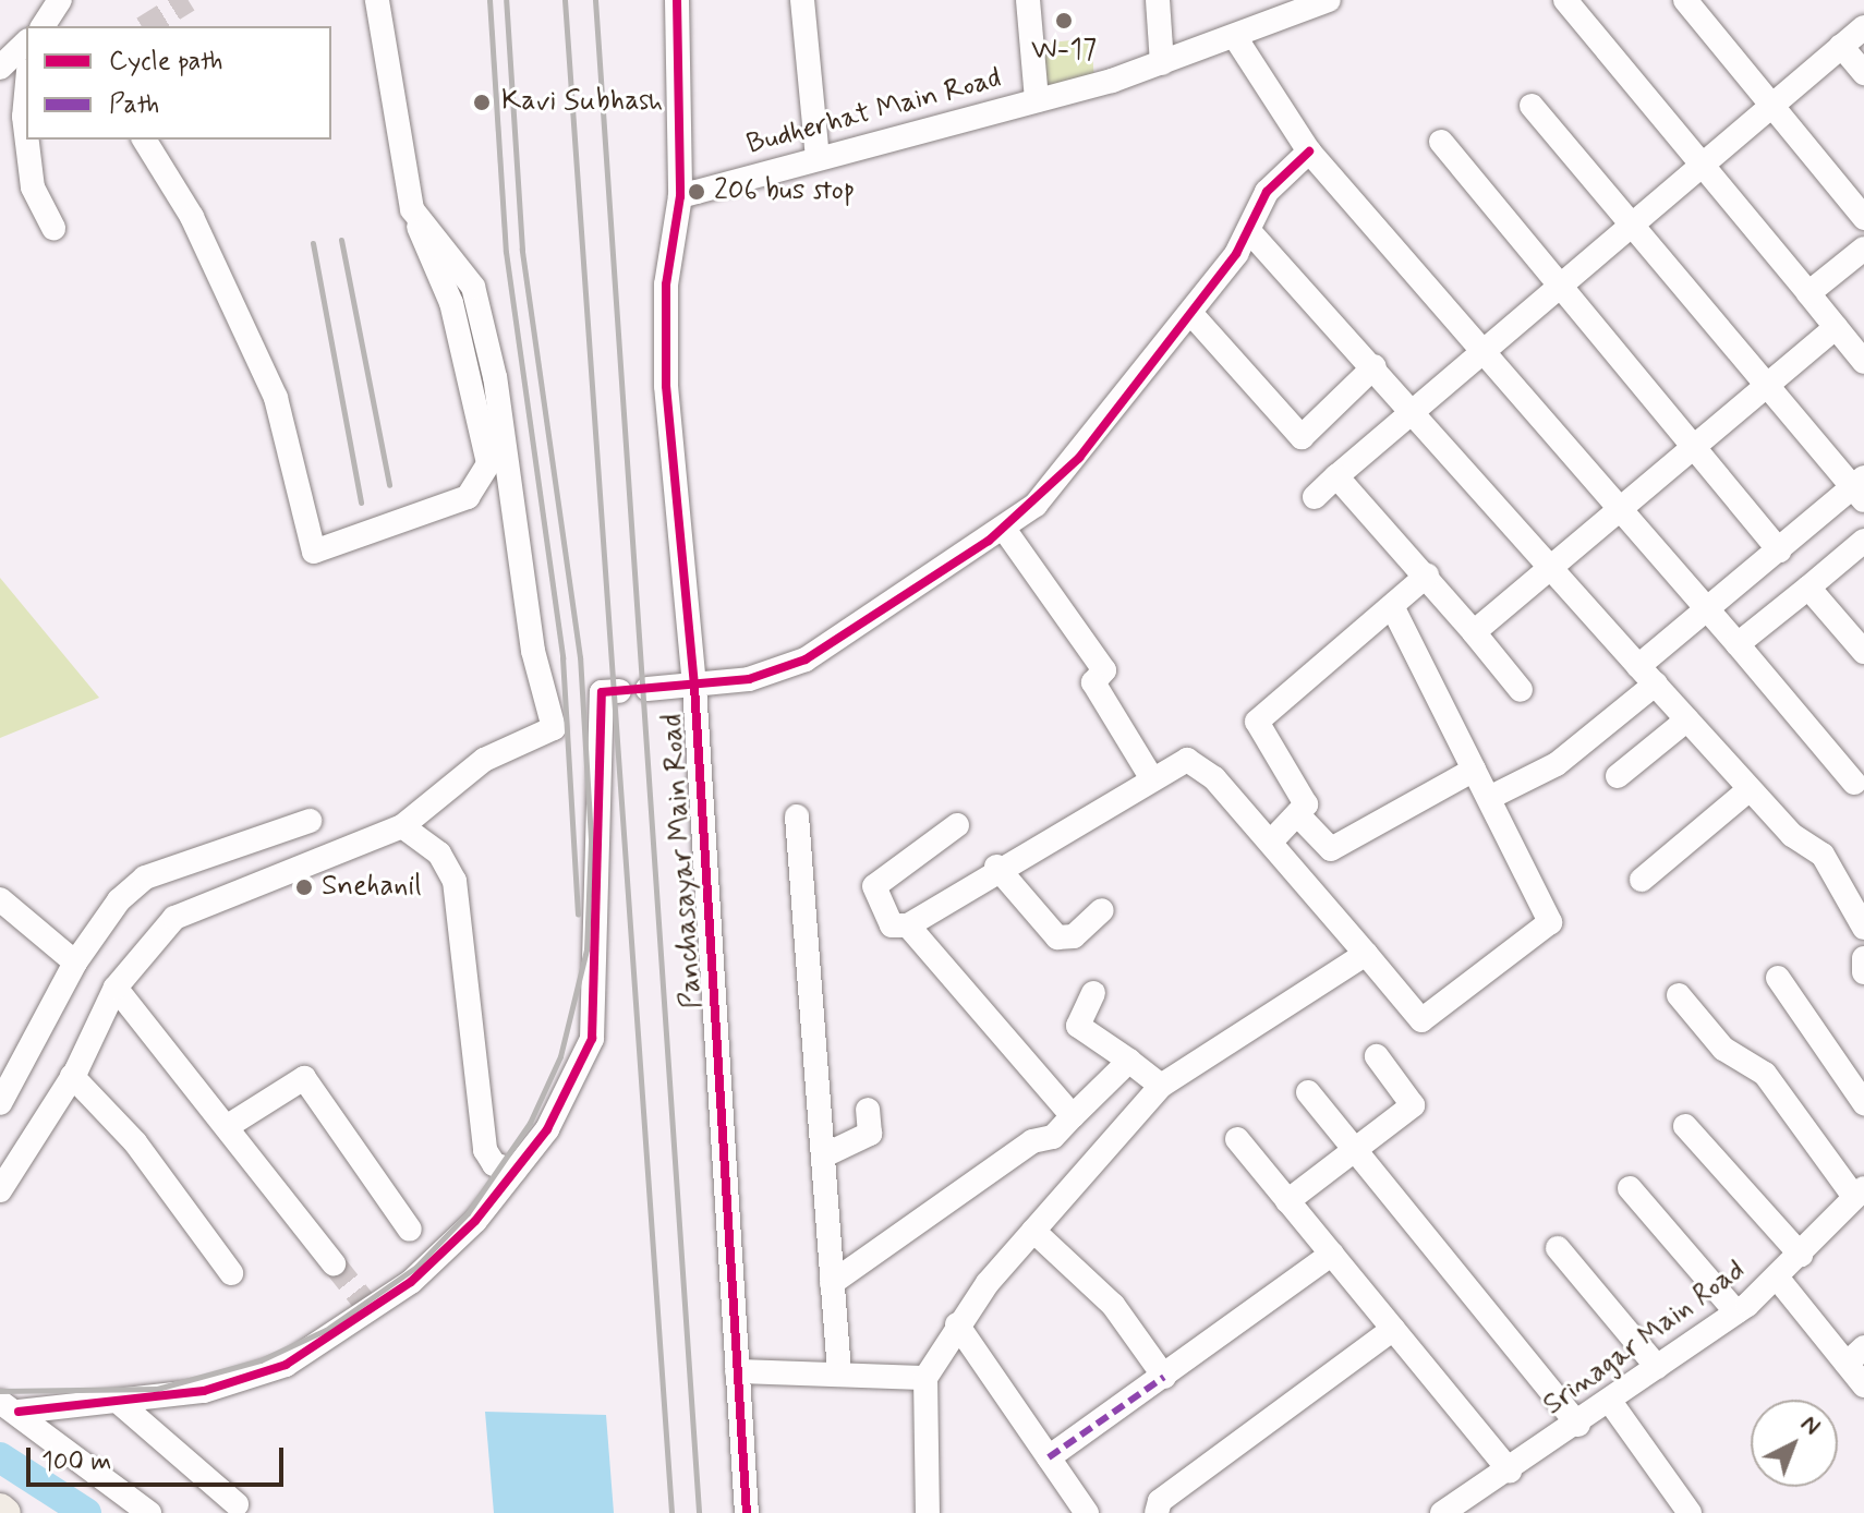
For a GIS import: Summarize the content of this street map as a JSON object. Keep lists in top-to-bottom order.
{
  "streets": {
    "street": ["Budherhat Main Road", "Panchasayar Main Road", "Srinagar Main Road"]
  },
  "crossings": [
    ["Budherhat Main Road", "Panchasayar Main Road"]
  ],
  "places": [
    "W-17",
    "Kavi Subhash",
    "206 bus stop",
    "Snehanil"
  ],
  "legend": ["Cycle path", "Path"],
  "scale_bar": "100 m",
  "north": "top right"
}
